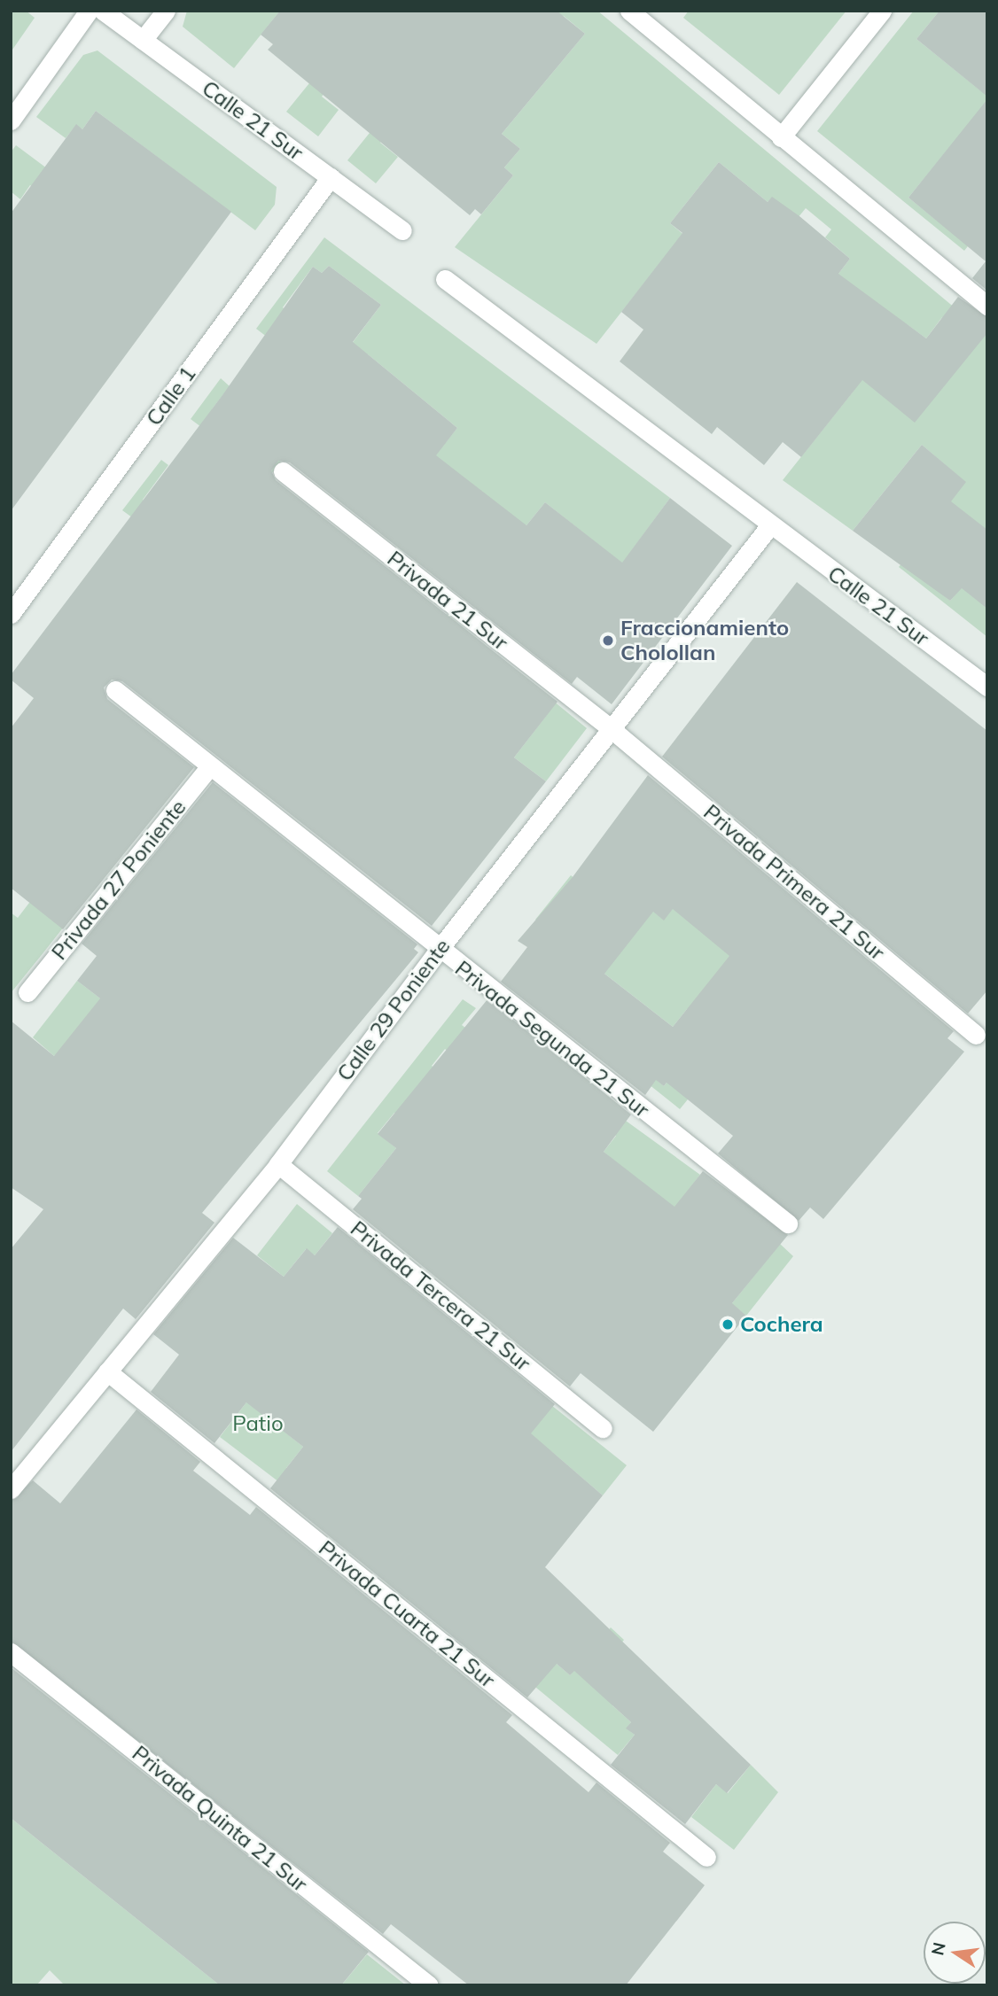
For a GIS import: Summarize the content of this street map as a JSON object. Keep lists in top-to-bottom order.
{
  "streets": {
    "street": [
      "Calle 21 Sur",
      "Calle 1",
      "Privada 21 Sur",
      "Privada 27 Poniente",
      "Privada Primera 21 Sur",
      "Calle 29 Poniente",
      "Privada Segunda 21 Sur",
      "Privada Tercera 21 Sur",
      "Privada Cuarta 21 Sur",
      "Privada Quinta 21 Sur"
    ]
  },
  "crossings": [
    ["Calle 21 Sur", "Calle 1"],
    ["Calle 21 Sur", "Calle 29 Poniente"],
    ["Privada 21 Sur", "Privada Primera 21 Sur"],
    ["Privada 21 Sur", "Calle 29 Poniente"],
    ["Privada 27 Poniente", "Privada Segunda 21 Sur"],
    ["Privada Primera 21 Sur", "Calle 29 Poniente"],
    ["Calle 29 Poniente", "Privada Segunda 21 Sur"],
    ["Calle 29 Poniente", "Privada Tercera 21 Sur"],
    ["Calle 29 Poniente", "Privada Cuarta 21 Sur"]
  ],
  "parks": ["Patio"],
  "places": ["Fraccionamiento Cholollan", "Cochera"],
  "north": "left"
}
